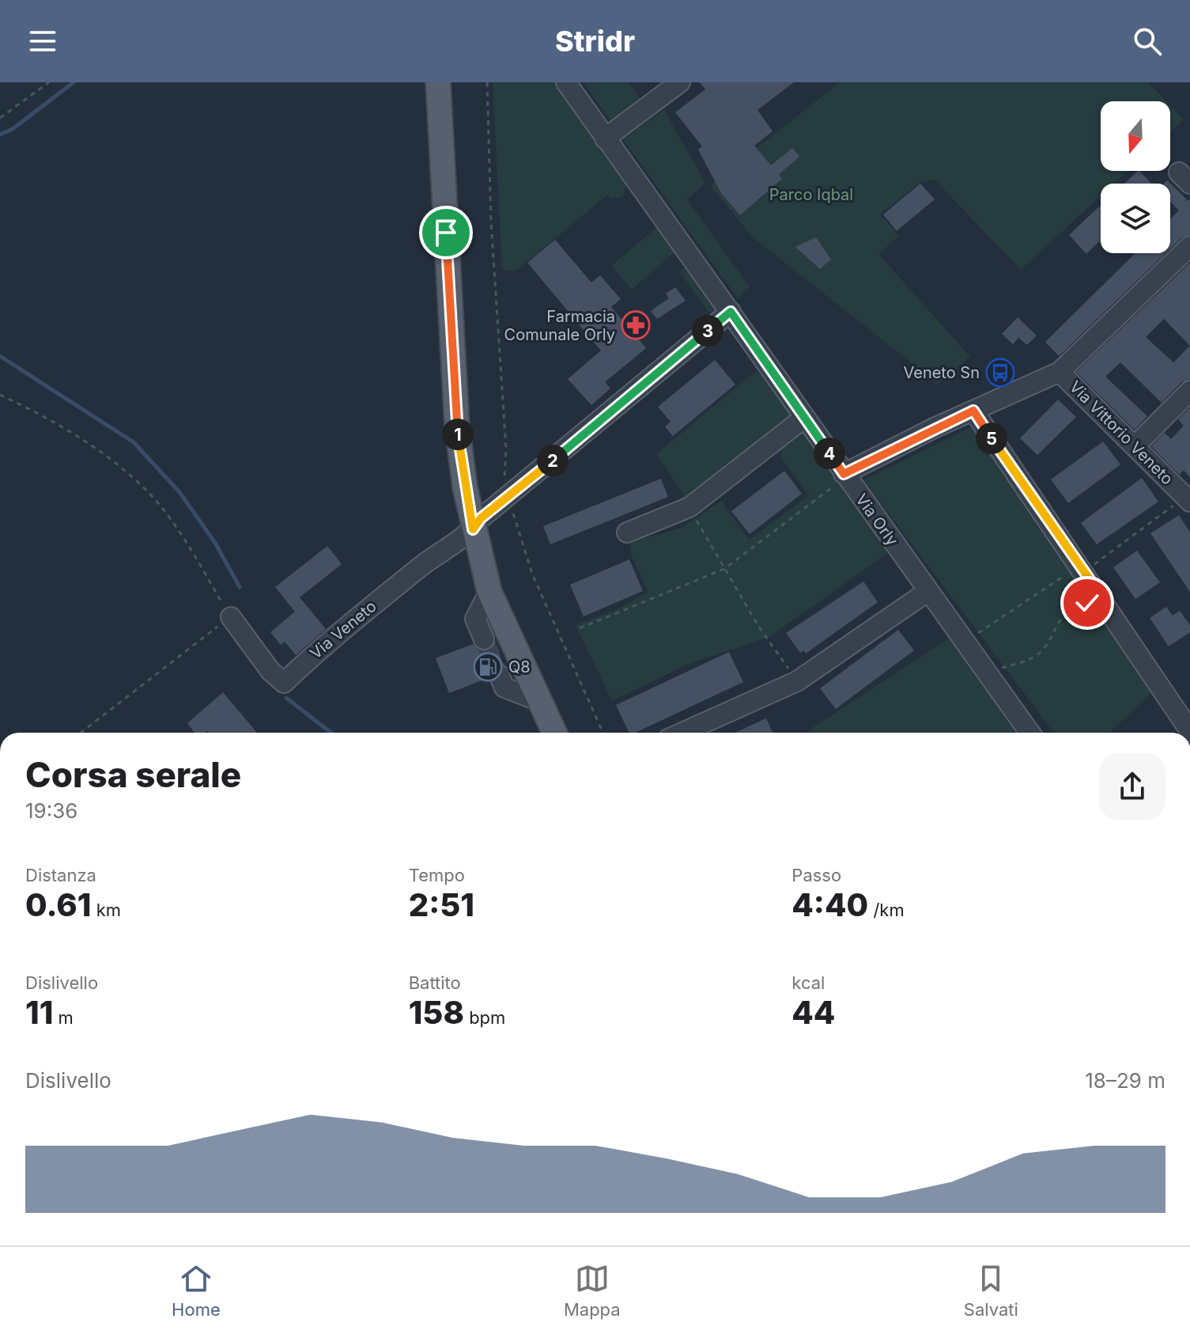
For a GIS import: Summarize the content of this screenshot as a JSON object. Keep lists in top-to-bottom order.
{
  "streets": {
    "street": ["Via Vittorio Veneto", "Via Orly", "Via Veneto"]
  },
  "crossings": [
    ["Via Vittorio Veneto", "Via Orly"]
  ],
  "parks": ["Parco Iqbal"],
  "places": {
    "pharmacy": ["Farmacia Comunale Orly"],
    "bus stop": ["Veneto Sn"],
    "fuel station": ["Q8"]
  },
  "north": "bottom",
  "page": {
    "header": "Stridr",
    "pins": [
      "3",
      "1",
      "5",
      "4",
      "2"
    ],
    "heading": ["Corsa serale", "19:36"],
    "stats": [
      ["Distanza", "0.61 km"],
      ["Tempo", "2:51"],
      ["Passo", "4:40 /km"],
      ["Dislivello", "11 m"],
      ["Battito", "158 bpm"],
      ["kcal", "44"]
    ],
    "chart": ["Dislivello", "18–29 m"],
    "tabs": ["Home", "Mappa", "Salvati"]
  }
}
